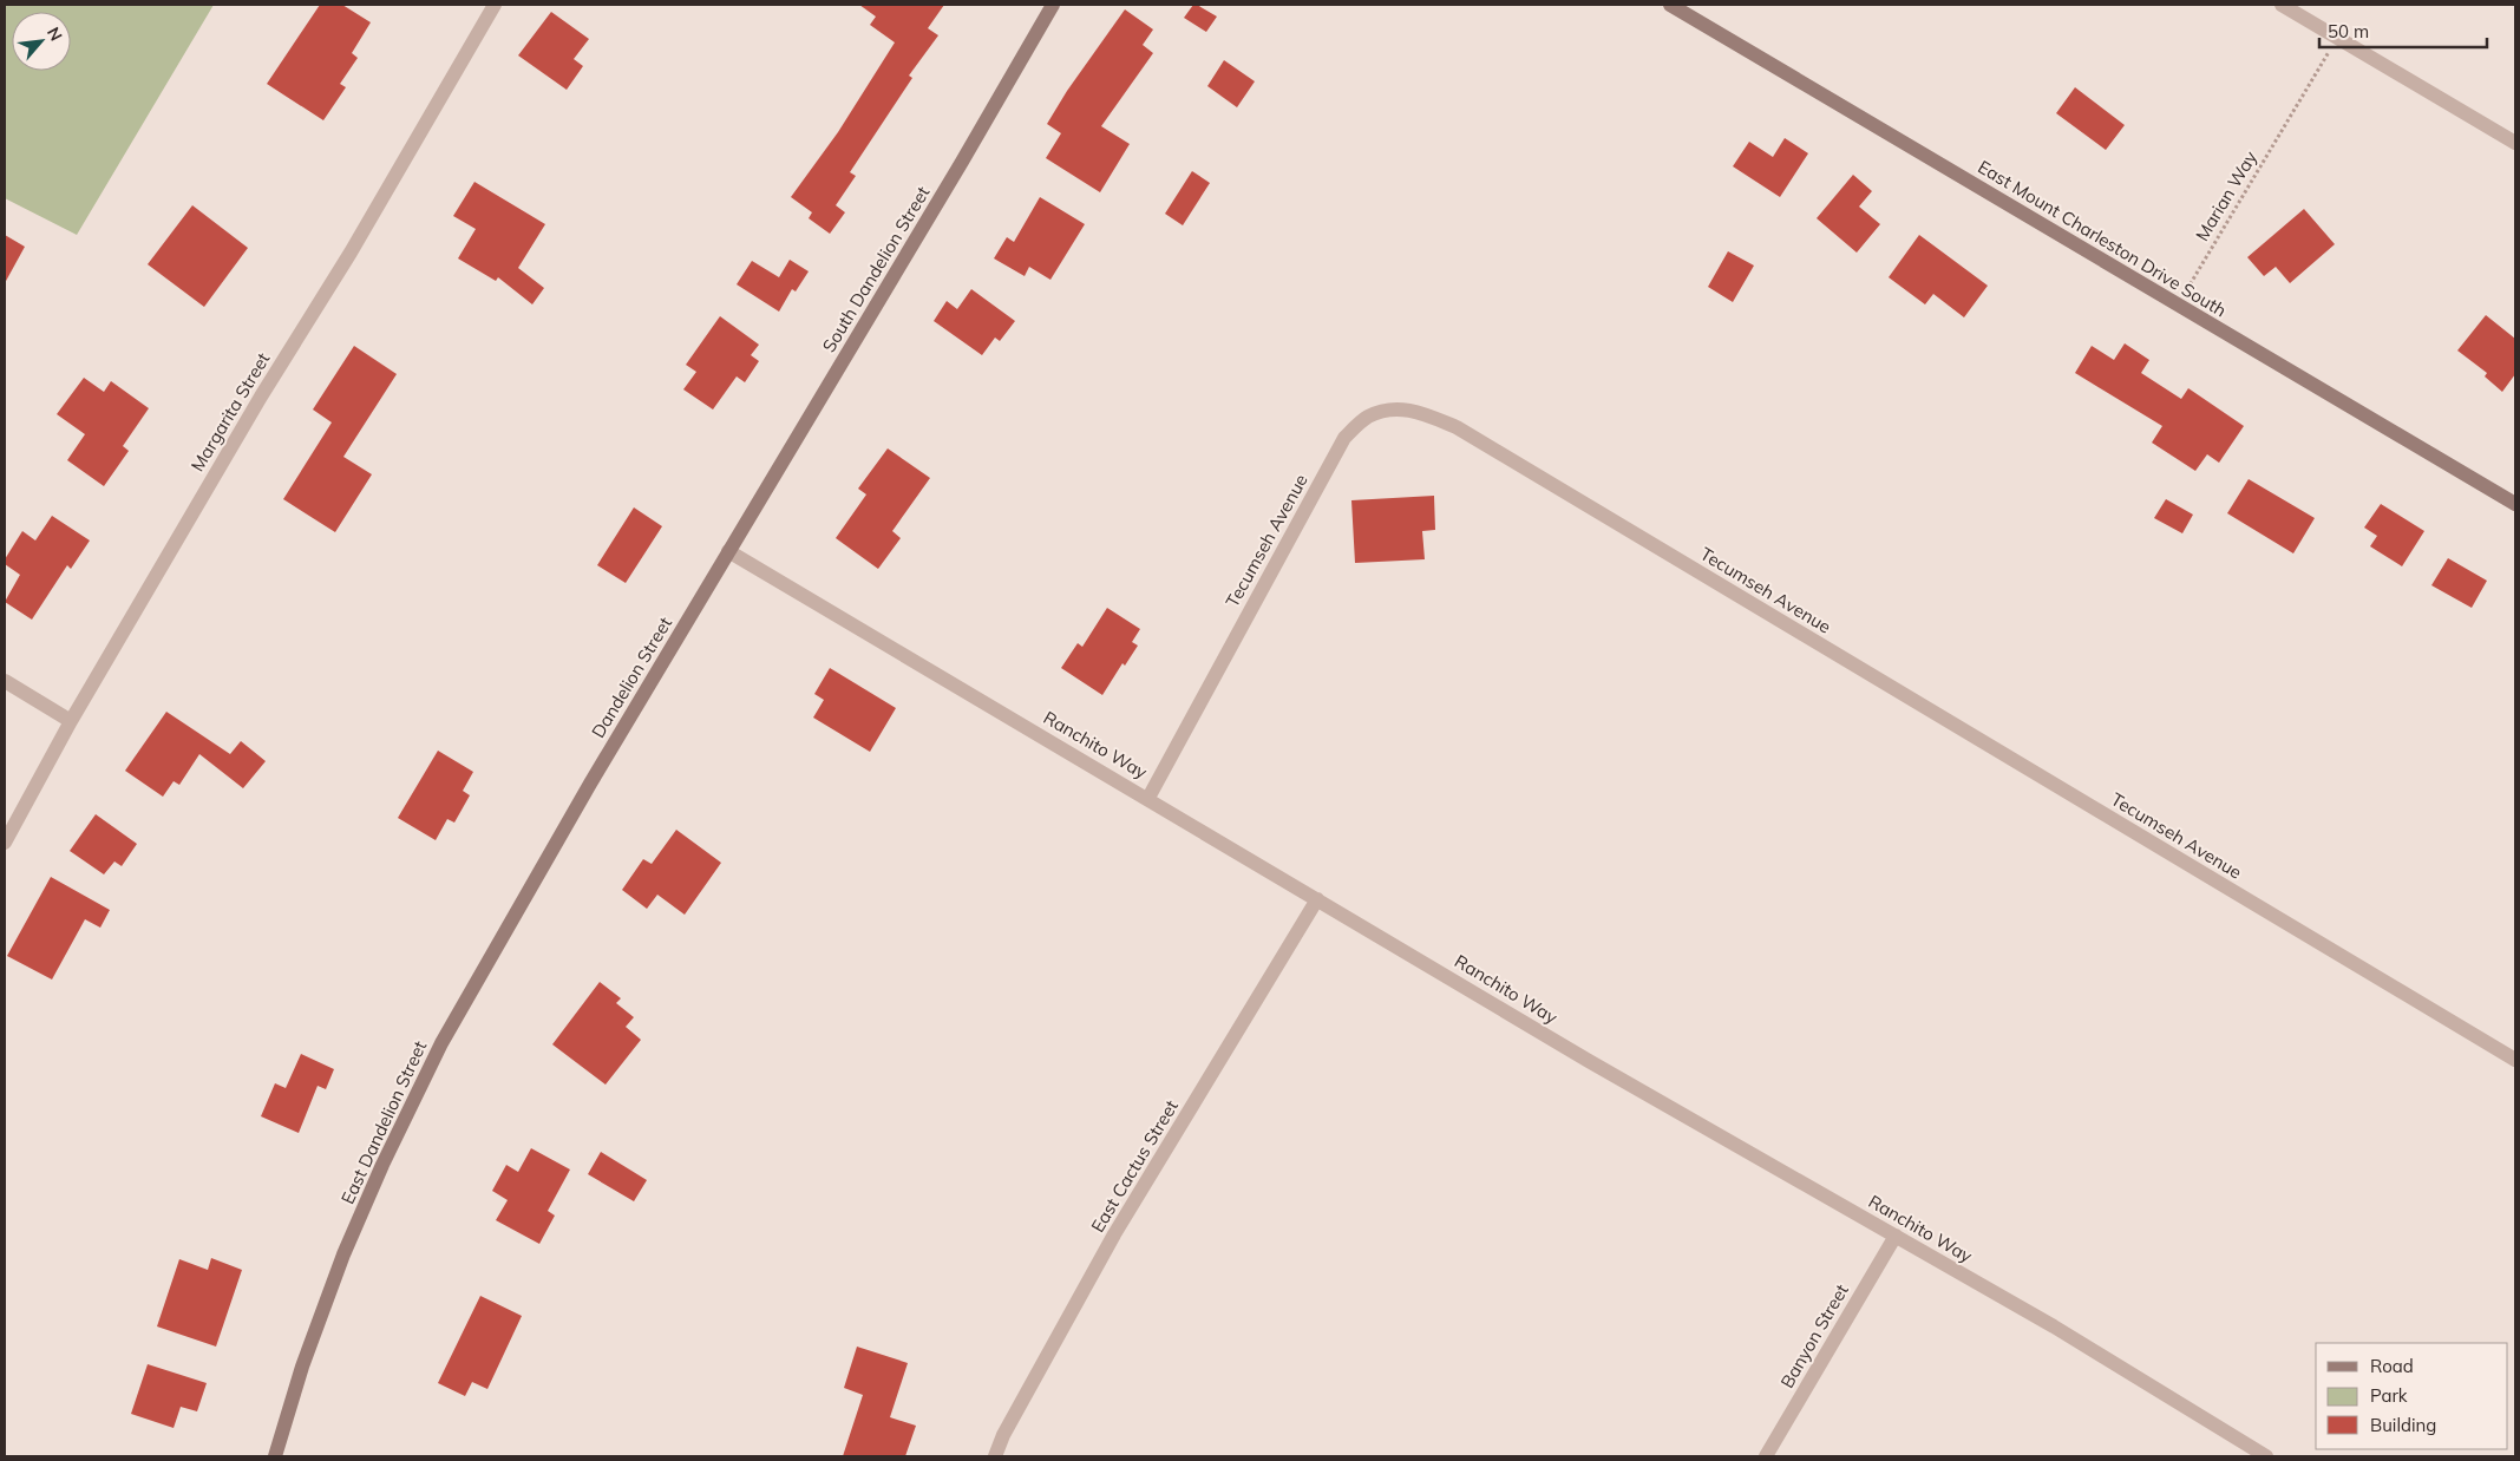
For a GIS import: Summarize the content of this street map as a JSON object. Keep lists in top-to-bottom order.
{
  "streets": {
    "street": [
      "East Mount Charleston Drive South",
      "South Dandelion Street",
      "Margarita Street",
      "Tecumseh Avenue",
      "Dandelion Street",
      "Ranchito Way",
      "East Dandelion Street",
      "East Cactus Street",
      "Banyon Street"
    ],
    "path": ["Marian Way"]
  },
  "crossings": [
    ["Marian Way", "East Mount Charleston Drive South"],
    ["South Dandelion Street", "Dandelion Street"],
    ["South Dandelion Street", "Ranchito Way"],
    ["Tecumseh Avenue", "Ranchito Way"],
    ["Dandelion Street", "Ranchito Way"],
    ["Dandelion Street", "East Dandelion Street"],
    ["Ranchito Way", "East Cactus Street"],
    ["Ranchito Way", "Banyon Street"]
  ],
  "legend": ["Road", "Park", "Building"],
  "scale_bar": "50 m",
  "north": "top right"
}
